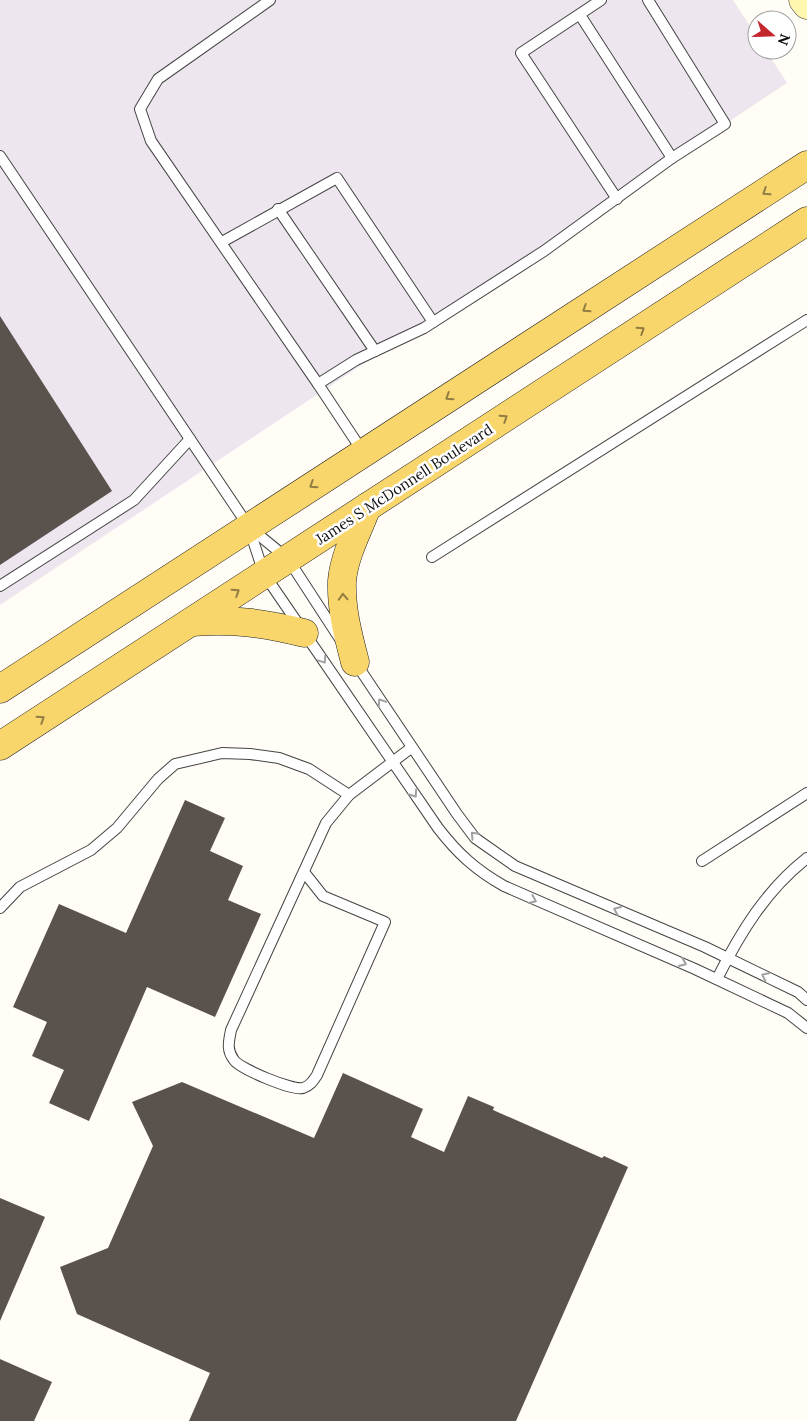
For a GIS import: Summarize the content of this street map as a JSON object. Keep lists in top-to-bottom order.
{
  "streets": {
    "main road": ["James S McDonnell Boulevard"]
  },
  "north": "right"
}
